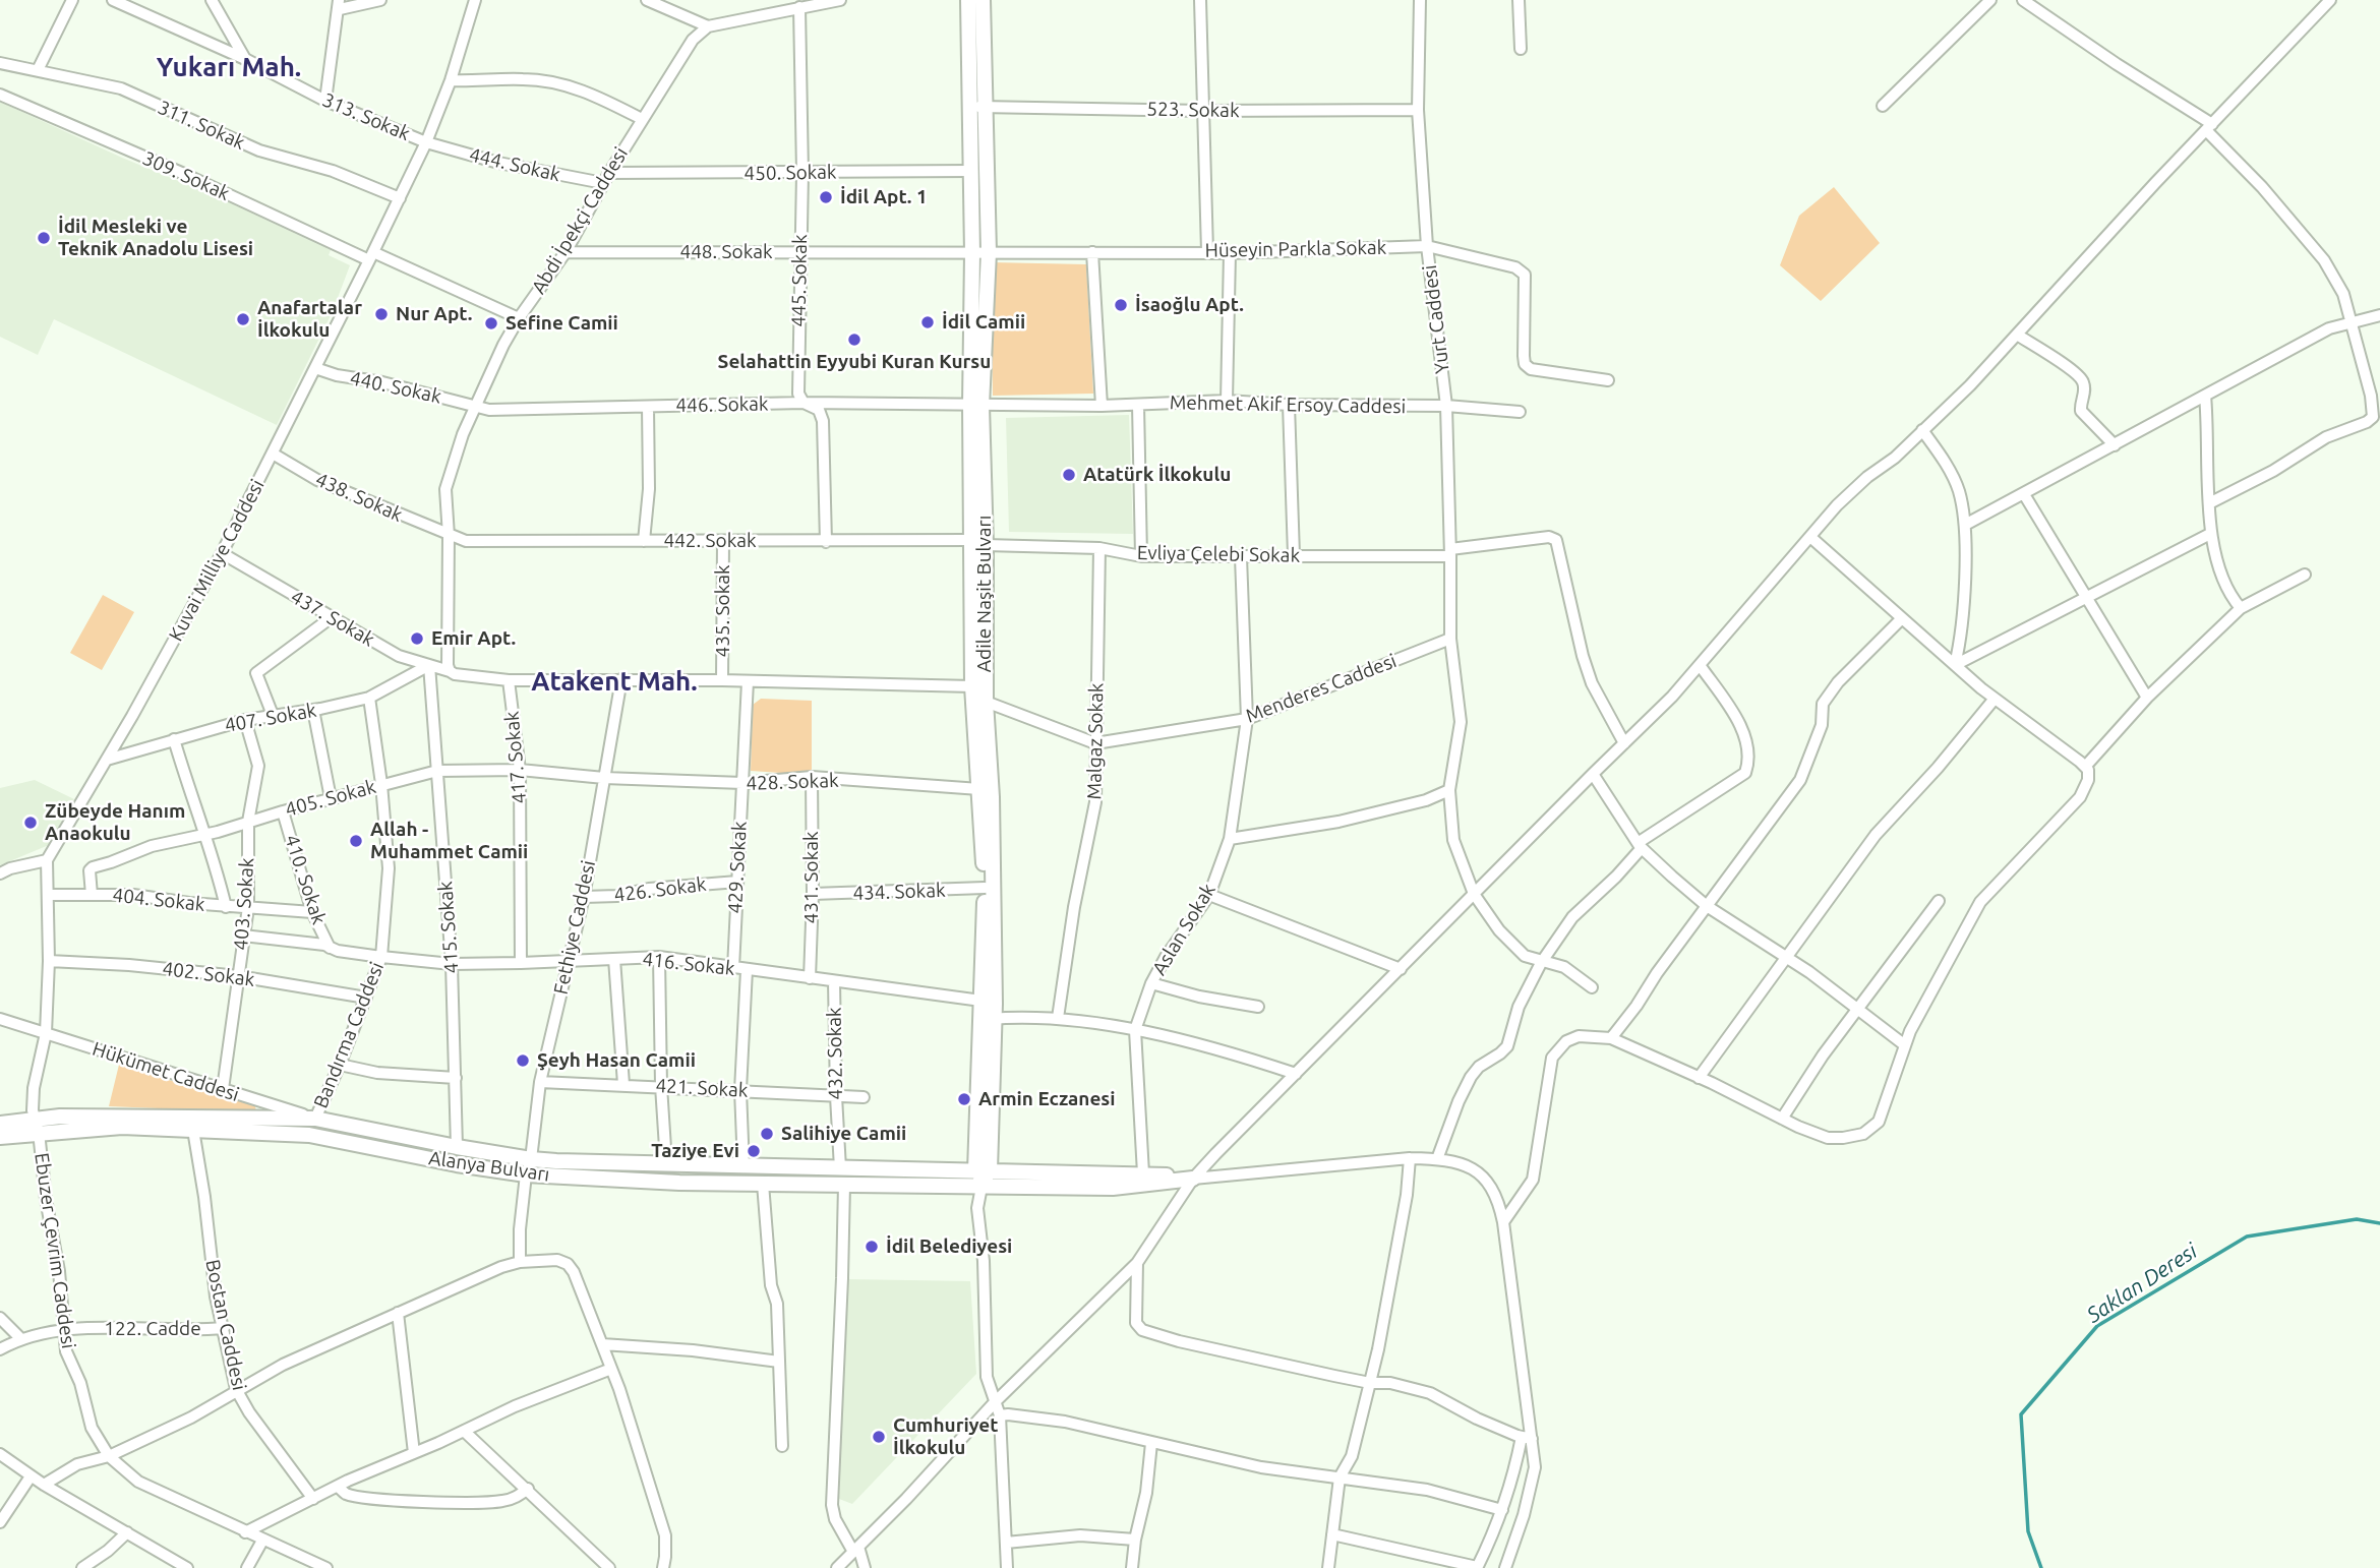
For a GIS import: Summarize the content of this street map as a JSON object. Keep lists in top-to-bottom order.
{
  "streets": {
    "main road": ["Adile Naşit Bulvarı", "Alanya Bulvarı"],
    "street": [
      "523. Sokak",
      "313. Sokak",
      "311. Sokak",
      "444. Sokak",
      "450. Sokak",
      "309. Sokak",
      "Abdi İpekçi Caddesi",
      "Hüseyin Parkla Sokak",
      "448. Sokak",
      "445. Sokak",
      "Yurt Caddesi",
      "440. Sokak",
      "446. Sokak",
      "Mehmet Akif Ersoy Caddesi",
      "438. Sokak",
      "442. Sokak",
      "Evliya Çelebi Sokak",
      "Kuvai Milliye Caddesi",
      "435. Sokak",
      "437. Sokak",
      "Menderes Caddesi",
      "407. Sokak",
      "Malgaz Sokak",
      "417. Sokak",
      "428. Sokak",
      "405. Sokak",
      "429. Sokak",
      "431. Sokak",
      "410. Sokak",
      "426. Sokak",
      "434. Sokak",
      "404. Sokak",
      "403. Sokak",
      "415. Sokak",
      "Fethiye Caddesi",
      "Aslan Sokak",
      "416. Sokak",
      "402. Sokak",
      "Bandırma Caddesi",
      "432. Sokak",
      "Hükümet Caddesi",
      "421. Sokak",
      "Ebuzer Çevrim Caddesi",
      "Bostan Caddesi",
      "122. Cadde"
    ]
  },
  "crossings": [
    ["523. Sokak", "Yurt Caddesi"],
    ["523. Sokak", "Adile Naşit Bulvarı"],
    ["313. Sokak", "444. Sokak"],
    ["313. Sokak", "Kuvai Milliye Caddesi"],
    ["311. Sokak", "Kuvai Milliye Caddesi"],
    ["444. Sokak", "450. Sokak"],
    ["444. Sokak", "Abdi İpekçi Caddesi"],
    ["444. Sokak", "Kuvai Milliye Caddesi"],
    ["450. Sokak", "Abdi İpekçi Caddesi"],
    ["450. Sokak", "445. Sokak"],
    ["450. Sokak", "Adile Naşit Bulvarı"],
    ["309. Sokak", "Abdi İpekçi Caddesi"],
    ["309. Sokak", "Kuvai Milliye Caddesi"],
    ["Abdi İpekçi Caddesi", "448. Sokak"],
    ["Abdi İpekçi Caddesi", "440. Sokak"],
    ["Abdi İpekçi Caddesi", "446. Sokak"],
    ["Abdi İpekçi Caddesi", "438. Sokak"],
    ["Abdi İpekçi Caddesi", "442. Sokak"],
    ["Abdi İpekçi Caddesi", "437. Sokak"],
    ["Hüseyin Parkla Sokak", "448. Sokak"],
    ["Hüseyin Parkla Sokak", "Yurt Caddesi"],
    ["Hüseyin Parkla Sokak", "Adile Naşit Bulvarı"],
    ["448. Sokak", "445. Sokak"],
    ["448. Sokak", "Adile Naşit Bulvarı"],
    ["445. Sokak", "446. Sokak"],
    ["445. Sokak", "442. Sokak"],
    ["Yurt Caddesi", "Mehmet Akif Ersoy Caddesi"],
    ["Yurt Caddesi", "Evliya Çelebi Sokak"],
    ["Yurt Caddesi", "Menderes Caddesi"],
    ["440. Sokak", "446. Sokak"],
    ["440. Sokak", "Kuvai Milliye Caddesi"],
    ["446. Sokak", "Mehmet Akif Ersoy Caddesi"],
    ["446. Sokak", "Adile Naşit Bulvarı"],
    ["Mehmet Akif Ersoy Caddesi", "Adile Naşit Bulvarı"],
    ["438. Sokak", "442. Sokak"],
    ["438. Sokak", "Kuvai Milliye Caddesi"],
    ["442. Sokak", "Evliya Çelebi Sokak"],
    ["442. Sokak", "Adile Naşit Bulvarı"],
    ["442. Sokak", "435. Sokak"],
    ["Evliya Çelebi Sokak", "Adile Naşit Bulvarı"],
    ["Evliya Çelebi Sokak", "Malgaz Sokak"],
    ["Evliya Çelebi Sokak", "Aslan Sokak"],
    ["Kuvai Milliye Caddesi", "437. Sokak"],
    ["Kuvai Milliye Caddesi", "407. Sokak"],
    ["Adile Naşit Bulvarı", "Menderes Caddesi"],
    ["Adile Naşit Bulvarı", "428. Sokak"],
    ["Adile Naşit Bulvarı", "434. Sokak"],
    ["Adile Naşit Bulvarı", "416. Sokak"],
    ["Adile Naşit Bulvarı", "Alanya Bulvarı"],
    ["437. Sokak", "407. Sokak"],
    ["437. Sokak", "415. Sokak"],
    ["Menderes Caddesi", "Malgaz Sokak"],
    ["Menderes Caddesi", "Aslan Sokak"],
    ["407. Sokak", "403. Sokak"],
    ["407. Sokak", "415. Sokak"],
    ["407. Sokak", "Bandırma Caddesi"],
    ["Malgaz Sokak", "416. Sokak"],
    ["417. Sokak", "405. Sokak"],
    ["417. Sokak", "416. Sokak"],
    ["428. Sokak", "405. Sokak"],
    ["428. Sokak", "429. Sokak"],
    ["428. Sokak", "431. Sokak"],
    ["428. Sokak", "Fethiye Caddesi"],
    ["405. Sokak", "410. Sokak"],
    ["405. Sokak", "404. Sokak"],
    ["405. Sokak", "403. Sokak"],
    ["405. Sokak", "415. Sokak"],
    ["405. Sokak", "Fethiye Caddesi"],
    ["405. Sokak", "Bandırma Caddesi"],
    ["429. Sokak", "426. Sokak"],
    ["429. Sokak", "416. Sokak"],
    ["431. Sokak", "434. Sokak"],
    ["431. Sokak", "416. Sokak"],
    ["410. Sokak", "404. Sokak"],
    ["410. Sokak", "416. Sokak"],
    ["426. Sokak", "Fethiye Caddesi"],
    ["404. Sokak", "403. Sokak"],
    ["403. Sokak", "416. Sokak"],
    ["403. Sokak", "402. Sokak"],
    ["403. Sokak", "Hükümet Caddesi"],
    ["415. Sokak", "416. Sokak"],
    ["415. Sokak", "Alanya Bulvarı"],
    ["Fethiye Caddesi", "416. Sokak"],
    ["Fethiye Caddesi", "421. Sokak"],
    ["Fethiye Caddesi", "Alanya Bulvarı"],
    ["Aslan Sokak", "416. Sokak"],
    ["Aslan Sokak", "Alanya Bulvarı"],
    ["416. Sokak", "Bandırma Caddesi"],
    ["416. Sokak", "432. Sokak"],
    ["402. Sokak", "Bandırma Caddesi"],
    ["Bandırma Caddesi", "Hükümet Caddesi"],
    ["Bandırma Caddesi", "Alanya Bulvarı"],
    ["432. Sokak", "421. Sokak"],
    ["432. Sokak", "Alanya Bulvarı"],
    ["Hükümet Caddesi", "Alanya Bulvarı"],
    ["Alanya Bulvarı", "Ebuzer Çevrim Caddesi"],
    ["Alanya Bulvarı", "Bostan Caddesi"],
    ["Ebuzer Çevrim Caddesi", "122. Cadde"],
    ["Bostan Caddesi", "122. Cadde"]
  ],
  "districts": ["Yukarı Mah.", "Atakent Mah."],
  "water": ["Saklan Deresi"],
  "places": [
    "İdil Apt. 1",
    "İdil Mesleki ve Teknik Anadolu Lisesi",
    "İsaoğlu Apt.",
    "Nur Apt.",
    "Anafartalar İlkokulu",
    "İdil Camii",
    "Sefine Camii",
    "Selahattin Eyyubi Kuran Kursu",
    "Atatürk İlkokulu",
    "Emir Apt.",
    "Zübeyde Hanım Anaokulu",
    "Allah - Muhammet Camii",
    "Şeyh Hasan Camii",
    "Armin Eczanesi",
    "Salihiye Camii",
    "Taziye Evi",
    "İdil Belediyesi",
    "Cumhuriyet İlkokulu"
  ]
}
